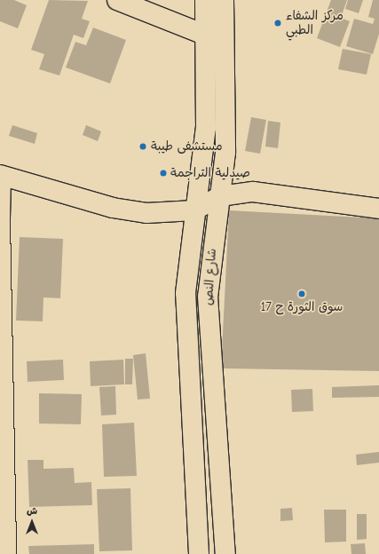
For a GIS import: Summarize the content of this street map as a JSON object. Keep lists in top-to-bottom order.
{
  "streets": {
    "main road": ["شارع النص"]
  },
  "places": [
    "مركز الشفاء الطبي",
    "مستشفى طيبة",
    "صيدلية التراجمة",
    "سوق الثورة ح 17"
  ],
  "north": "top"
}
